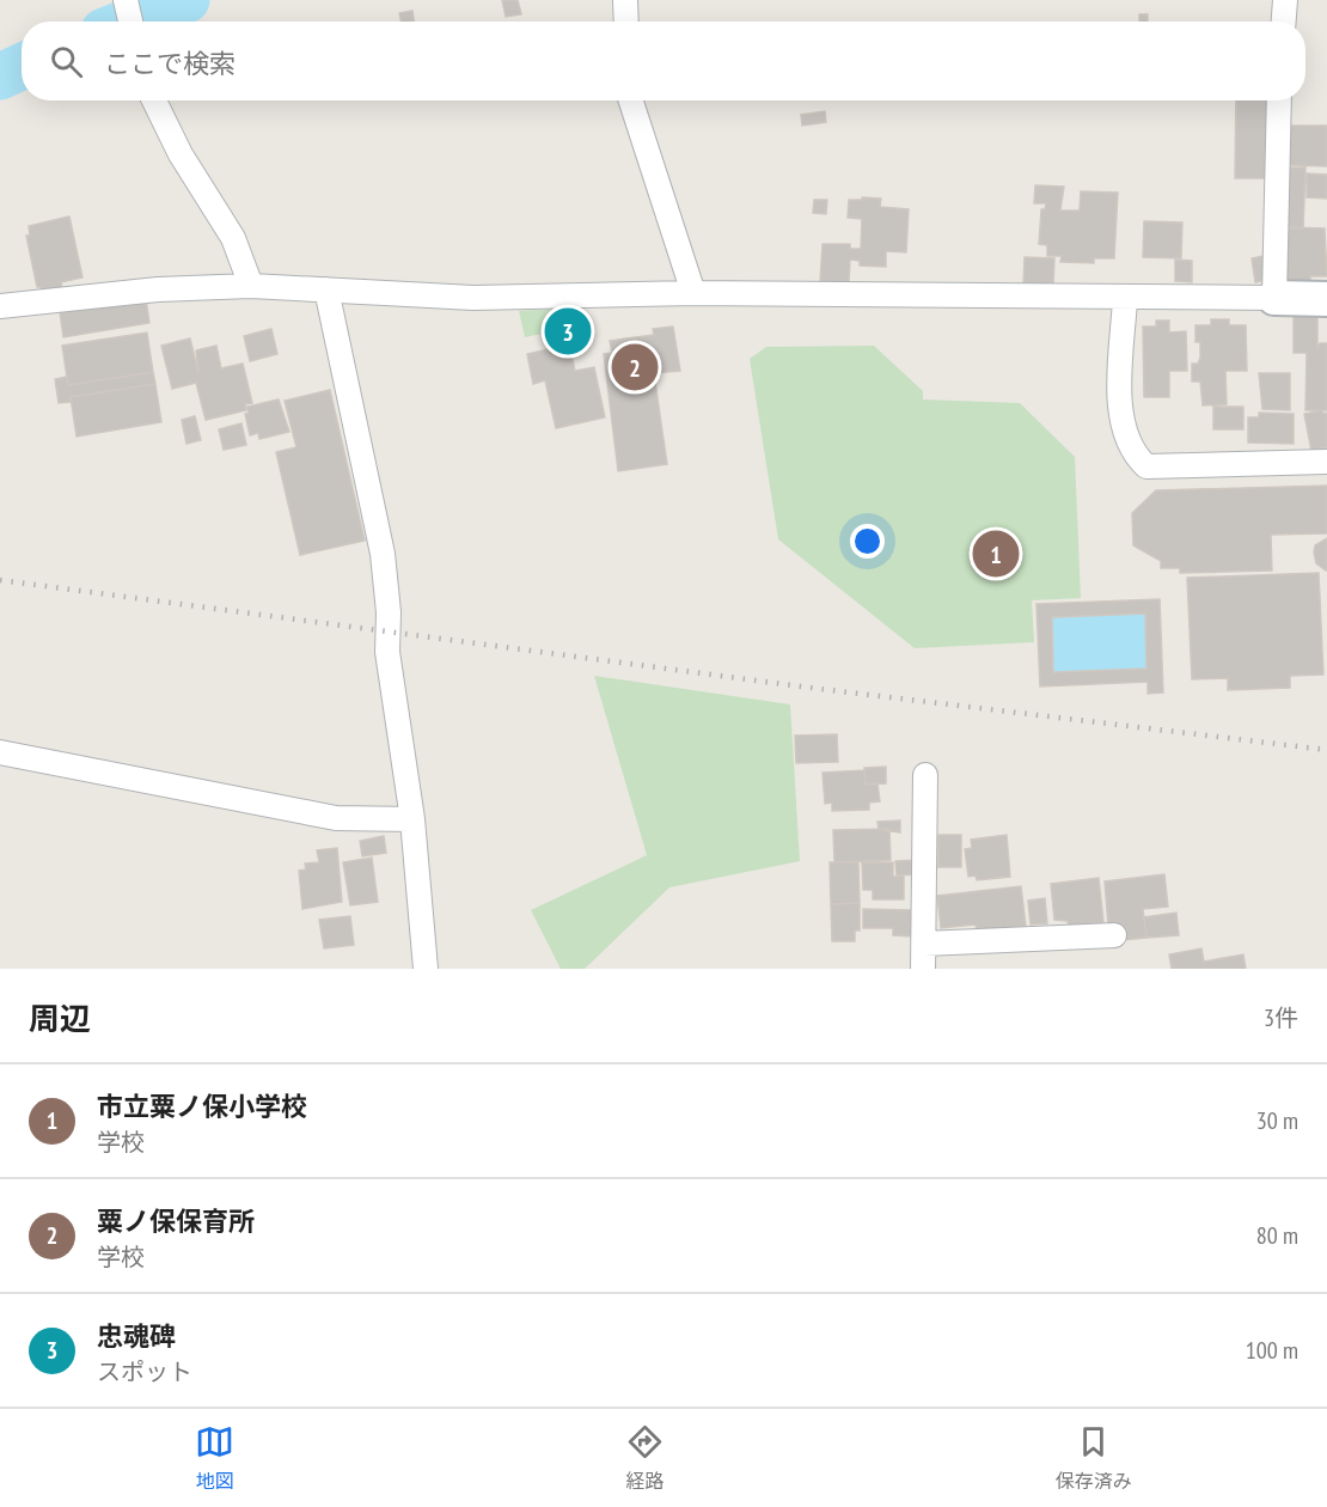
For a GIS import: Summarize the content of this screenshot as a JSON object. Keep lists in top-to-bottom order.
{
  "page": {
    "search": "ここで検索",
    "pins": ["3", "2", "1"],
    "heading": ["周辺", "3件"],
    "list": [
      {
        "mark": "1",
        "name": "市立粟ノ保小学校",
        "note": "学校",
        "value": "30 m"
      },
      {
        "mark": "2",
        "name": "粟ノ保保育所",
        "note": "学校",
        "value": "80 m"
      },
      {
        "mark": "3",
        "name": "忠魂碑",
        "note": "スポット",
        "value": "100 m"
      }
    ],
    "nav": ["地図", "経路", "保存済み"]
  }
}
